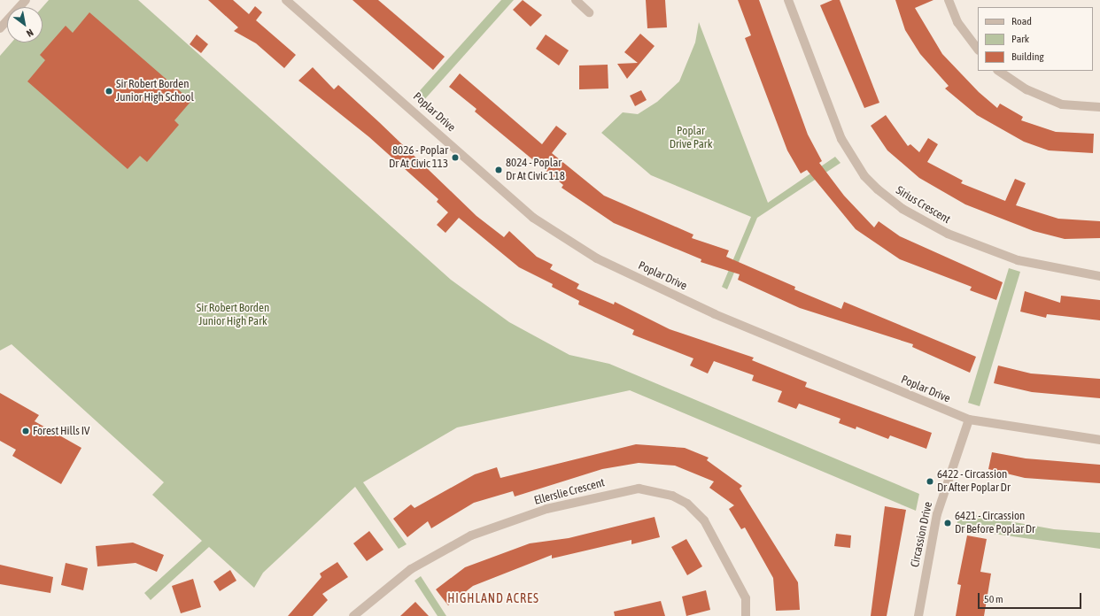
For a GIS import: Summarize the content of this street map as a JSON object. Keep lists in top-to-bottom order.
{
  "streets": {
    "street": [
      "Poplar Drive",
      "Sirius Crescent",
      "Ellerslie Crescent",
      "Circassion Drive"
    ]
  },
  "crossings": [
    ["Poplar Drive", "Circassion Drive"]
  ],
  "districts": ["HIGHLAND ACRES"],
  "parks": ["Poplar Drive Park", "Sir Robert Borden Junior High Park"],
  "places": [
    "Sir Robert Borden Junior High School",
    "8026 - Poplar Dr At Civic 113",
    "8024 - Poplar Dr At Civic 118",
    "Forest Hills IV",
    "6422 - Circassion Dr After Poplar Dr",
    "6421 - Circassion Dr Before Poplar Dr"
  ],
  "legend": ["Road", "Park", "Building"],
  "scale_bar": "50 m",
  "north": "bottom right"
}
